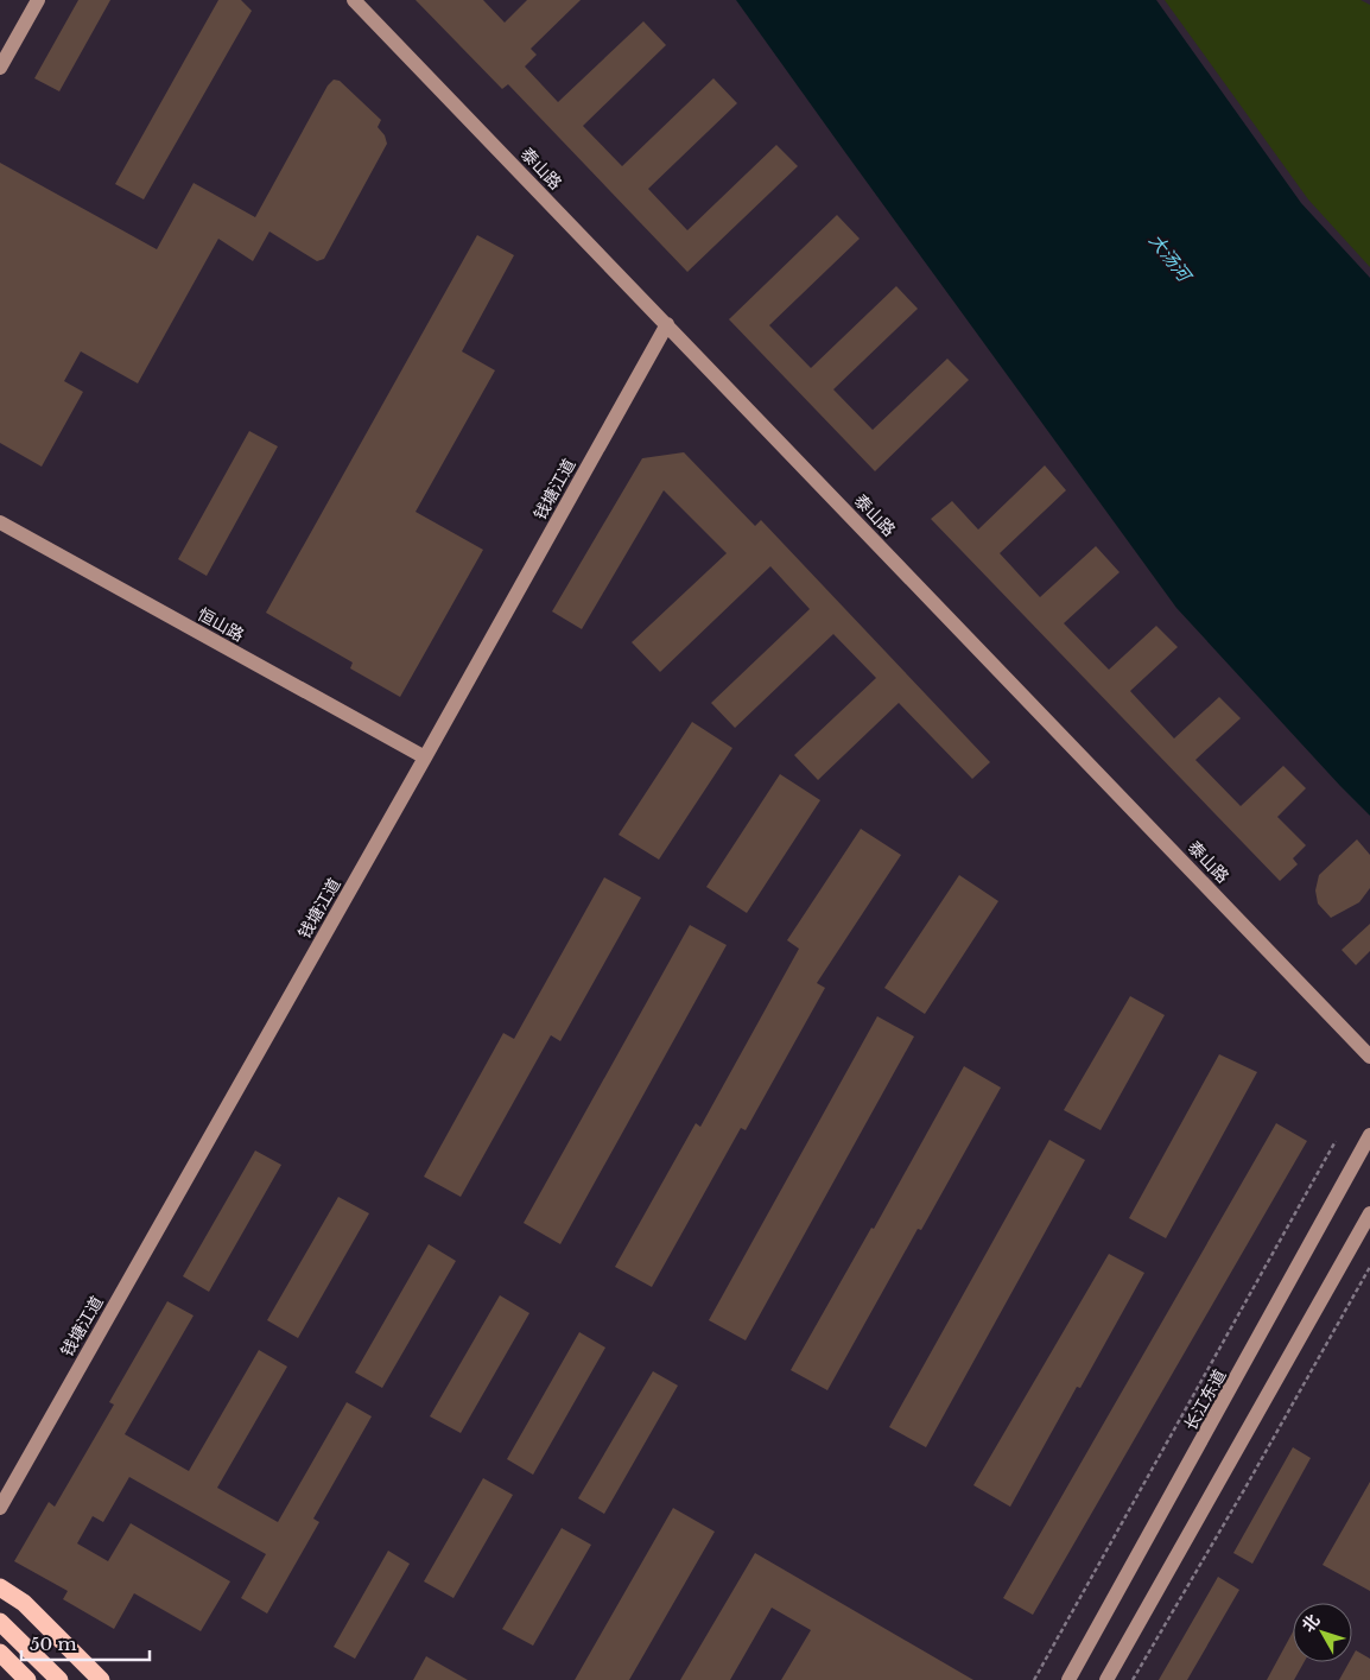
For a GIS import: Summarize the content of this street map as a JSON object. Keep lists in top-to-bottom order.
{
  "streets": {
    "street": [
      "泰山路",
      "钱塘江道",
      "恒山路",
      "长江东道"
    ]
  },
  "crossings": [
    ["泰山路", "钱塘江道"],
    ["钱塘江道", "恒山路"]
  ],
  "water": ["大汤河"],
  "scale_bar": "50 m",
  "north": "top left"
}
